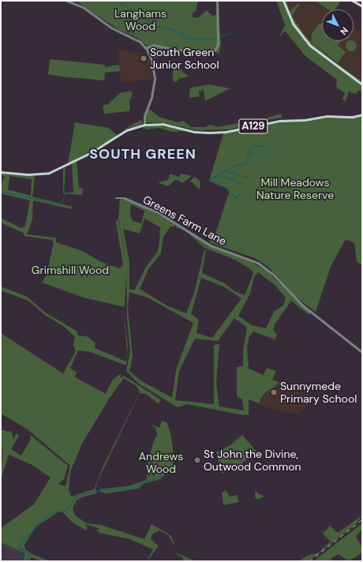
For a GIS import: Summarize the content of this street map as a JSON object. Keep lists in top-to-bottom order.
{
  "streets": {
    "main road": ["A129"],
    "street": ["Greens Farm Lane"]
  },
  "districts": ["SOUTH GREEN"],
  "parks": [
    "Langhams Wood",
    "Mill Meadows Nature Reserve",
    "Grimshill Wood",
    "Andrews Wood"
  ],
  "places": ["South Green Junior School", "Sunnymede Primary School", "St John the Divine, Outwood Common"],
  "north": "bottom right"
}
